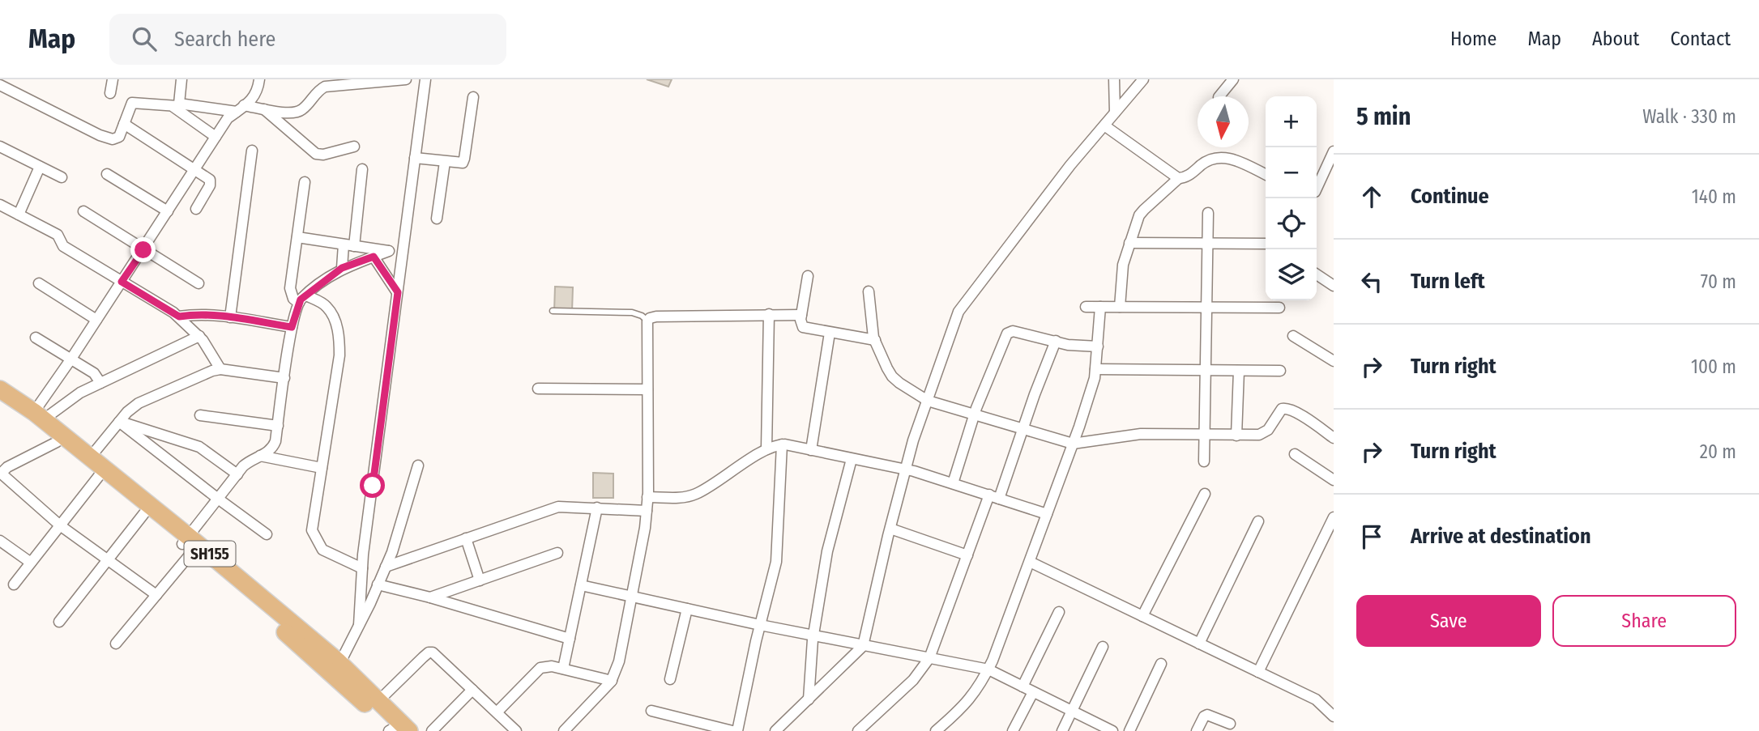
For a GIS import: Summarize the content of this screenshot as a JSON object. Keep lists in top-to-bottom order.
{
  "streets": {
    "main road": ["SH155"]
  },
  "north": "bottom",
  "page": {
    "header": "Map",
    "search": "Search here",
    "nav": [
      "Home",
      "Map",
      "About",
      "Contact"
    ],
    "heading": ["5 min", "Walk · 330 m"],
    "map_buttons": ["+", "−"],
    "list": [
      ["Continue", "140 m"],
      ["Turn left", "70 m"],
      ["Turn right", "100 m"],
      ["Turn right", "20 m"],
      "Arrive at destination"
    ],
    "buttons": ["Save", "Share"]
  }
}
